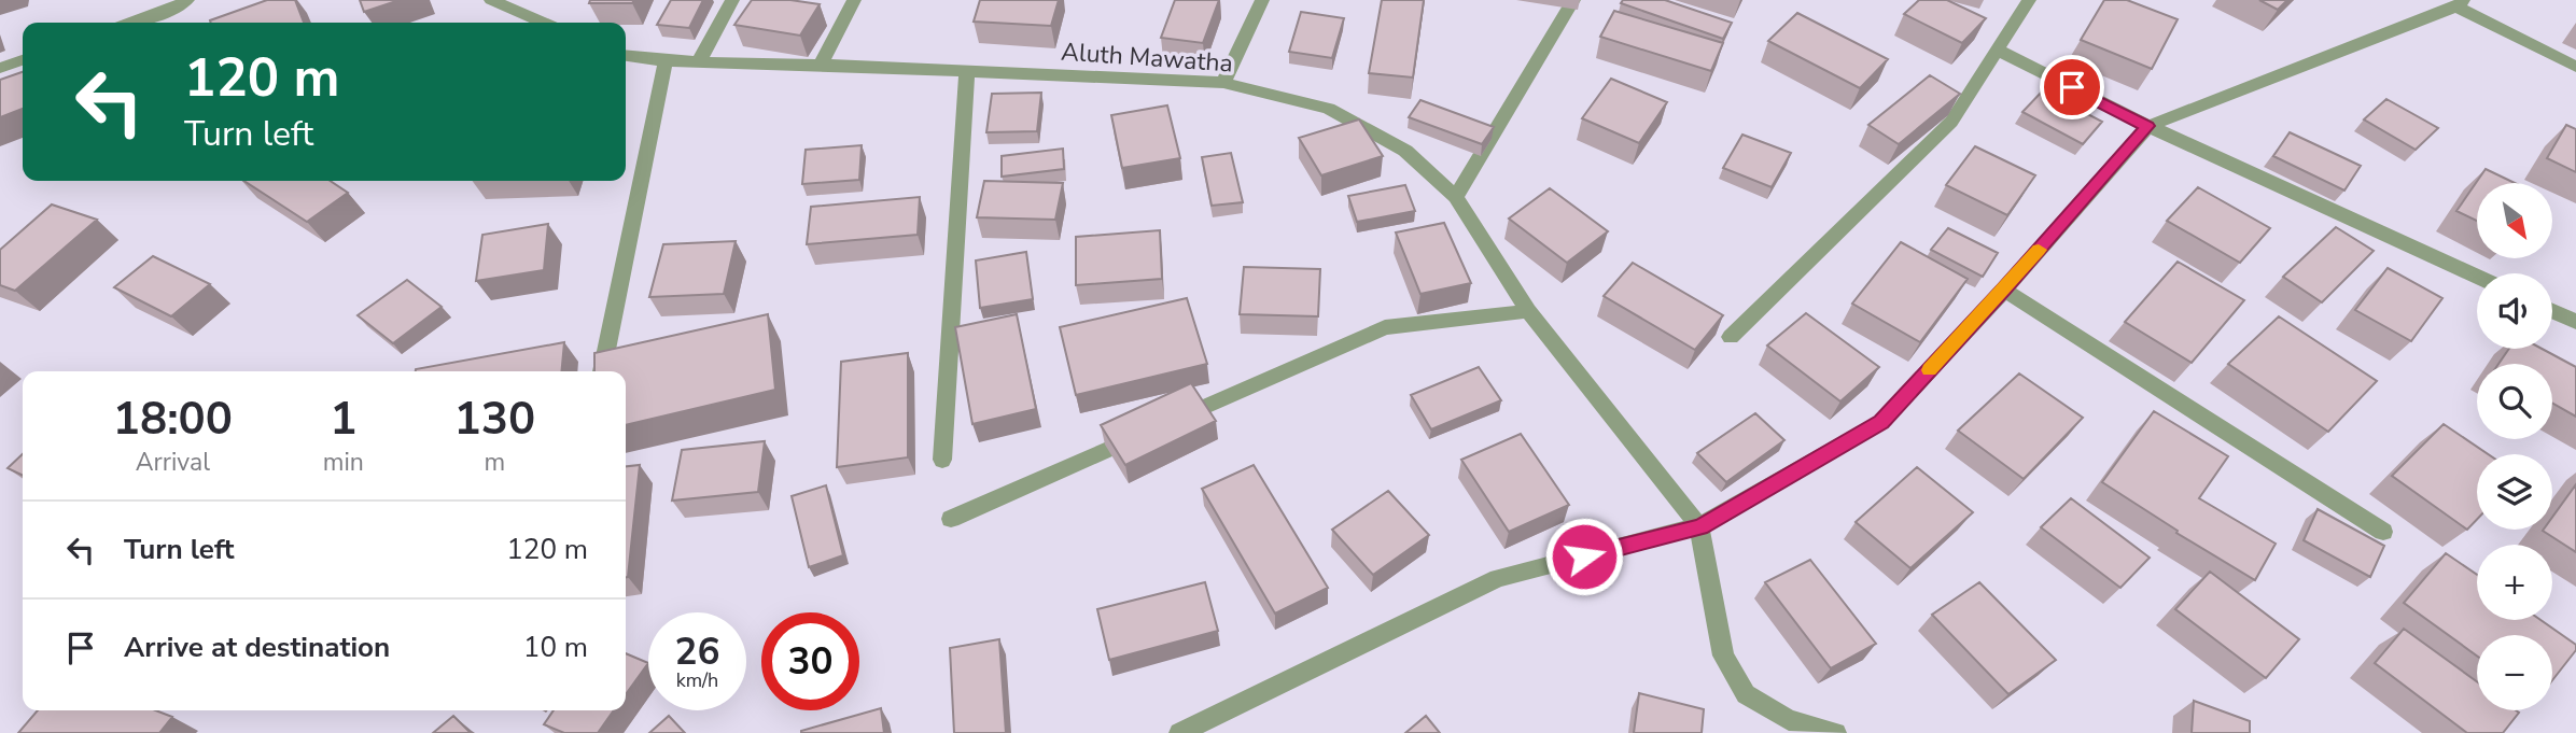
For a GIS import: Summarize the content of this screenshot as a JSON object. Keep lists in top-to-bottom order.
{
  "streets": {
    "street": ["Aluth Mawatha"]
  },
  "north": "bottom right",
  "page": {
    "turn": ["120 m", "Turn left"],
    "map_buttons": ["+", "−"],
    "eta": [
      "18:00",
      "Arrival",
      "1",
      "min",
      "130",
      "m"
    ],
    "list": [
      {
        "name": "Turn left",
        "value": "120 m"
      },
      {
        "name": "Arrive at destination",
        "value": "10 m"
      }
    ],
    "speed": "26 km/h",
    "limit": "30"
  }
}
